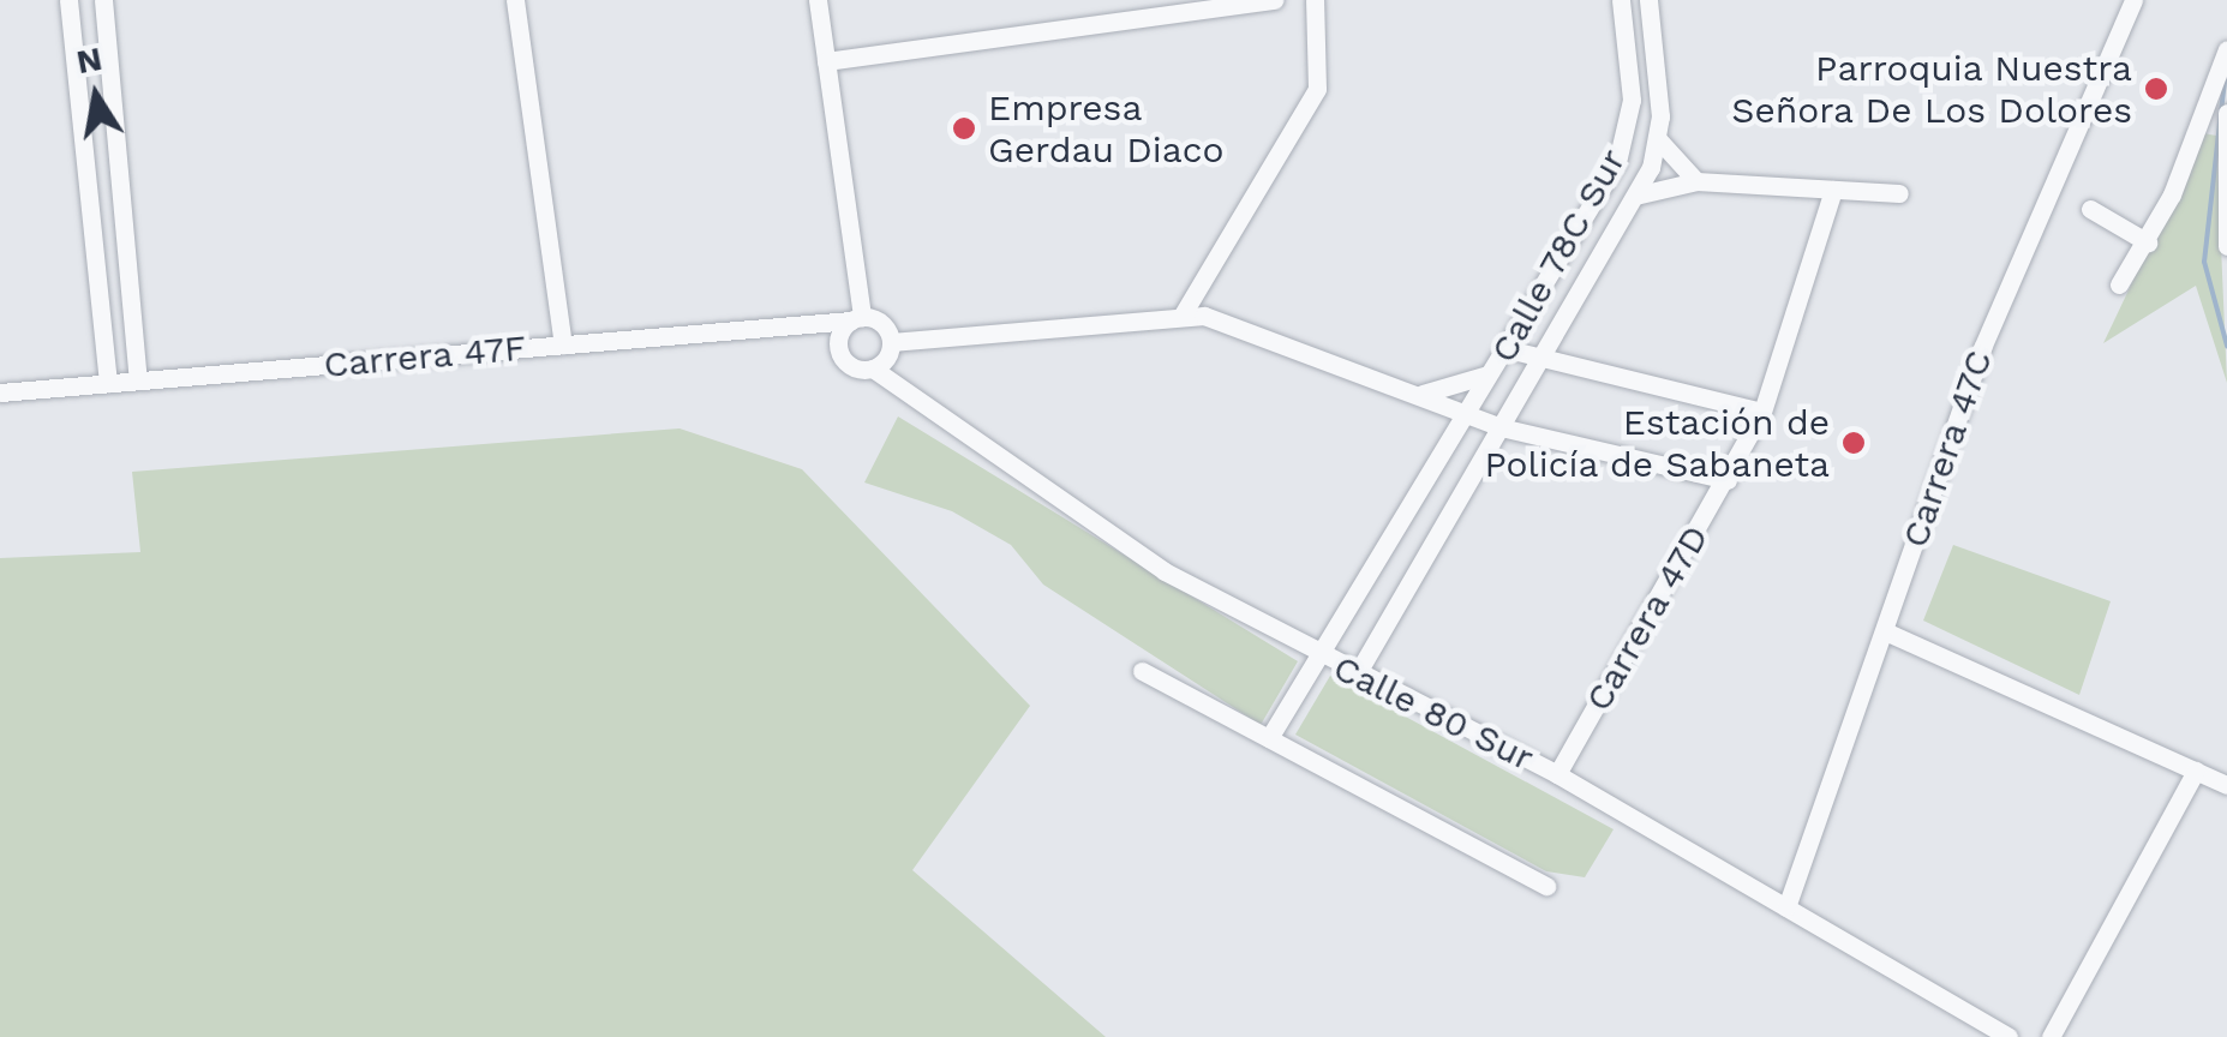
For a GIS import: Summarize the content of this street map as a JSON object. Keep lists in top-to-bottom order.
{
  "streets": {
    "street": [
      "Calle 78C Sur",
      "Carrera 47F",
      "Carrera 47C",
      "Carrera 47D",
      "Calle 80 Sur"
    ]
  },
  "crossings": [
    ["Calle 78C Sur", "Calle 80 Sur"],
    ["Carrera 47C", "Calle 80 Sur"],
    ["Carrera 47D", "Calle 80 Sur"]
  ],
  "places": ["Parroquia Nuestra Señora De Los Dolores", "Empresa Gerdau Diaco", "Estación de Policía de Sabaneta"],
  "north": "top"
}
